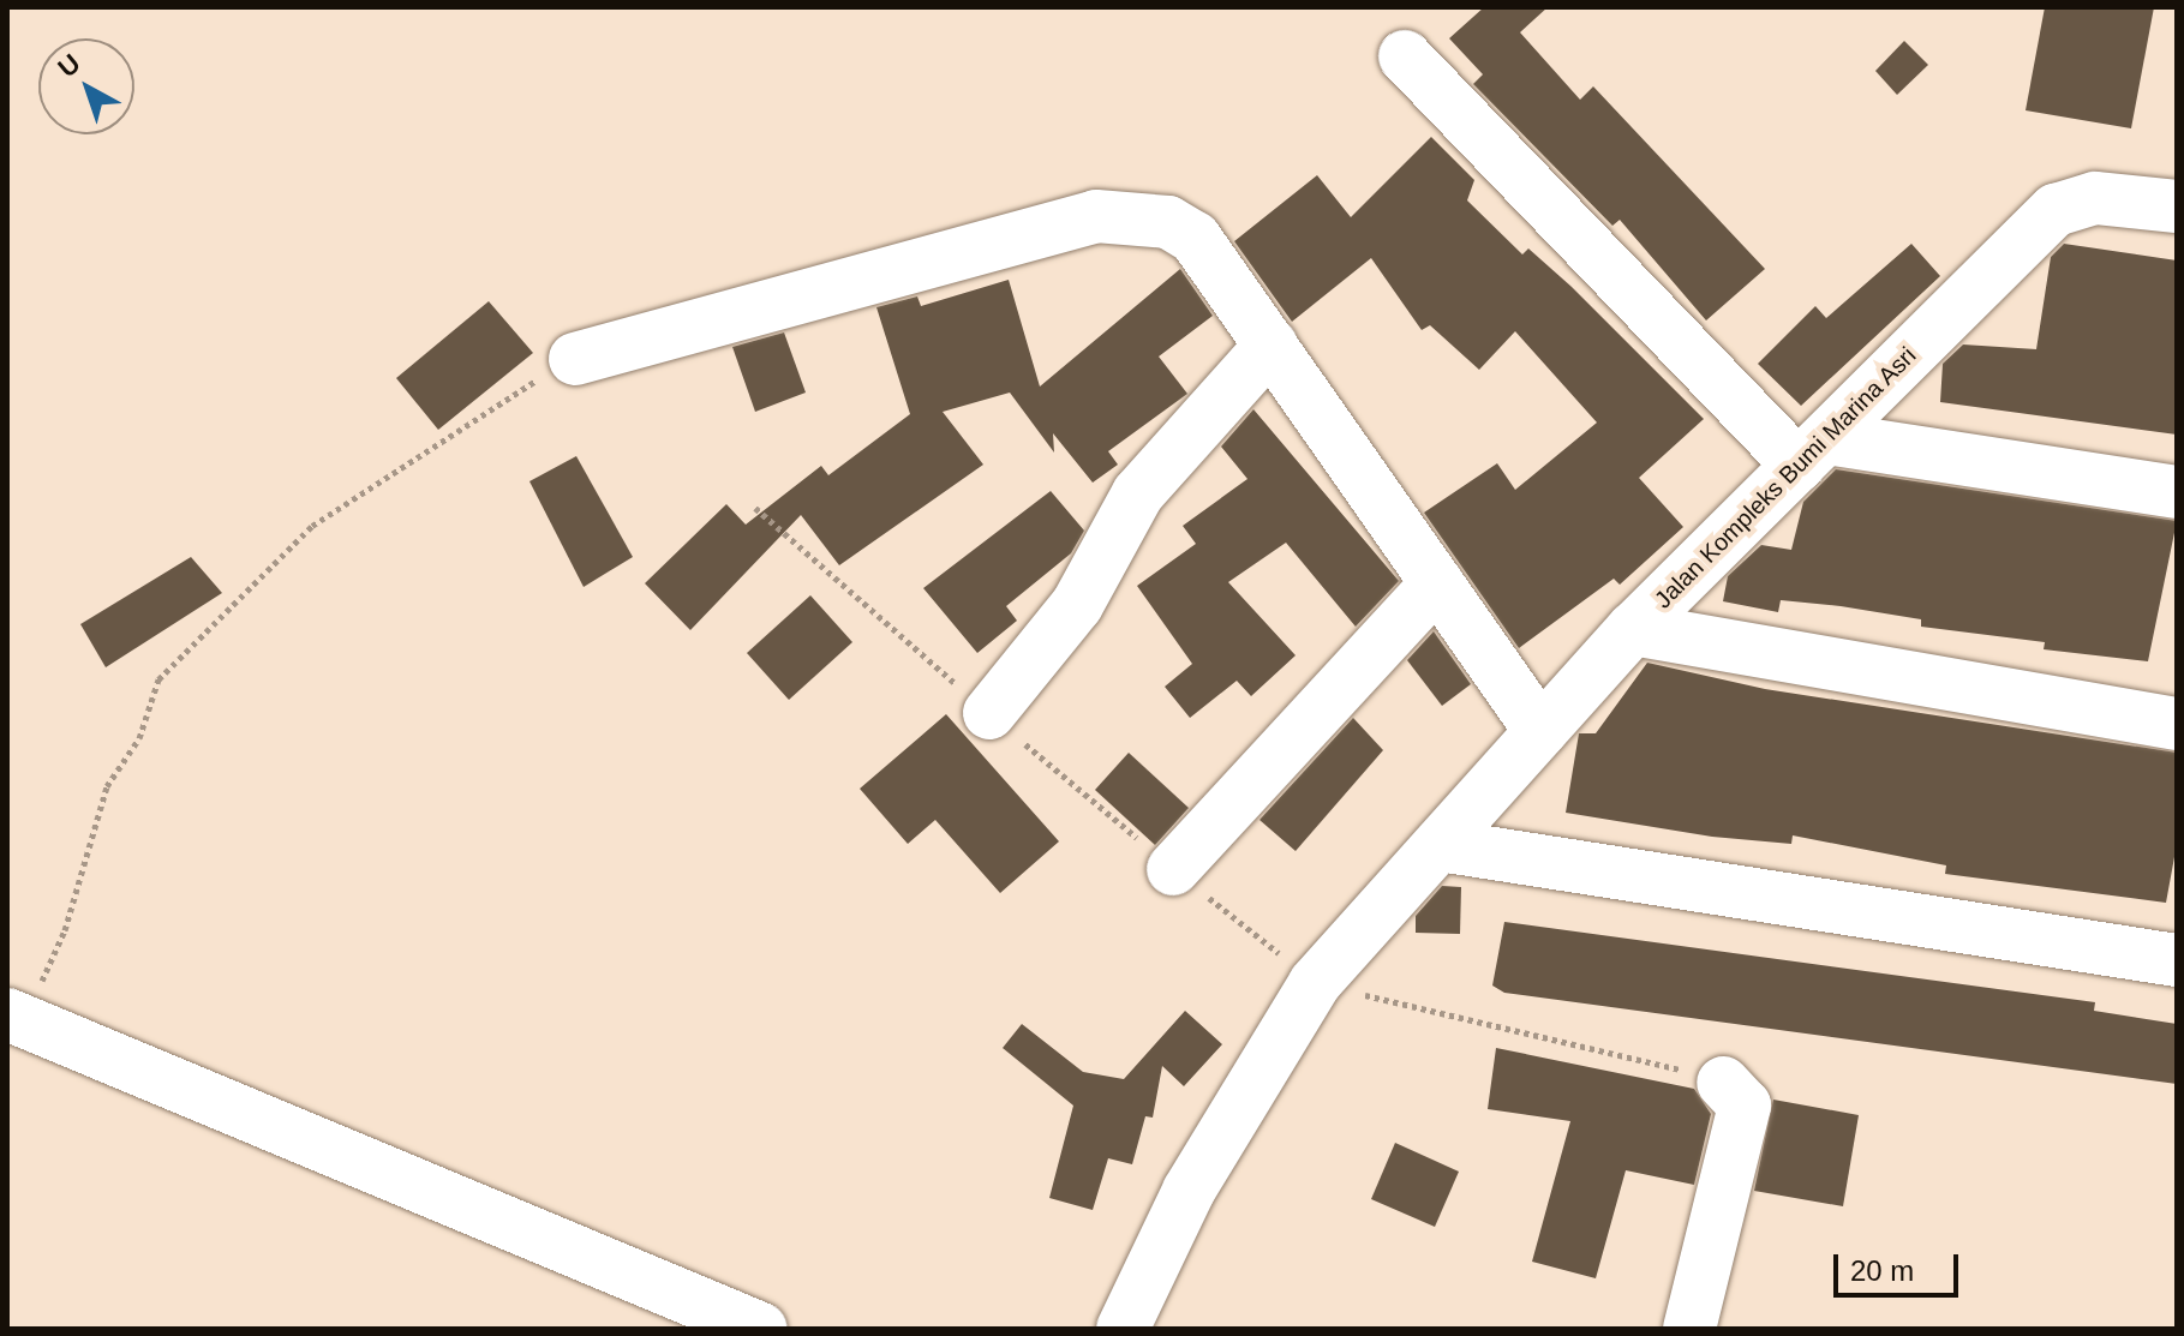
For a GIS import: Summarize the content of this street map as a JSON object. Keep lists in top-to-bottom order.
{
  "streets": {
    "street": ["Jalan Kompleks Bumi Marina Asri"]
  },
  "scale_bar": "20 m",
  "north": "top left"
}
